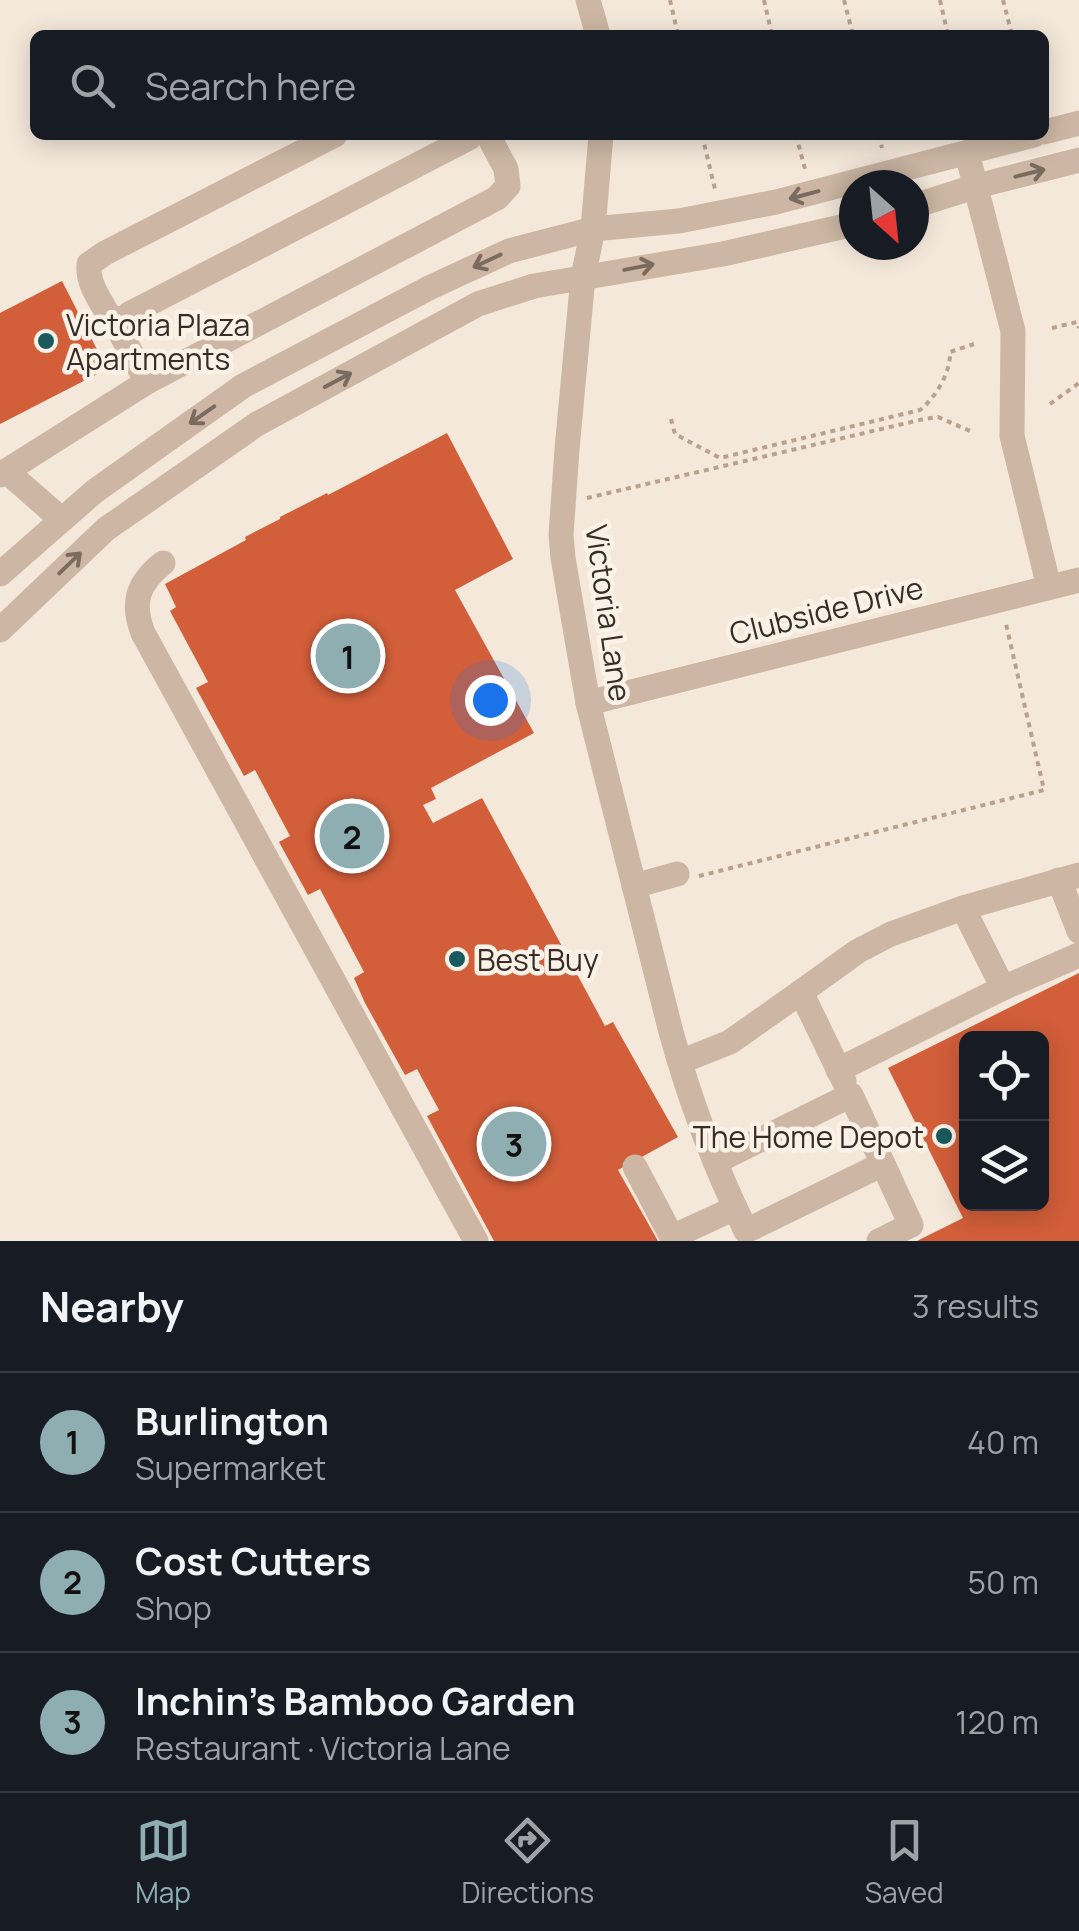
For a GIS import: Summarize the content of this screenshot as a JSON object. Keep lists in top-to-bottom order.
{
  "streets": {
    "street": ["Clubside Drive", "Victoria Lane"]
  },
  "crossings": [
    ["Clubside Drive", "Victoria Lane"]
  ],
  "places": ["Victoria Plaza Apartments", "Best Buy", "The Home Depot"],
  "north": "bottom right",
  "page": {
    "search": "Search here",
    "pins": ["1", "2", "3"],
    "heading": ["Nearby", "3 results"],
    "list": [
      {
        "mark": "1",
        "name": "Burlington",
        "note": "Supermarket",
        "value": "40 m"
      },
      {
        "mark": "2",
        "name": "Cost Cutters",
        "note": "Shop",
        "value": "50 m"
      },
      {
        "mark": "3",
        "name": "Inchin's Bamboo Garden",
        "note": "Restaurant · Victoria Lane",
        "value": "120 m"
      }
    ],
    "nav": ["Map", "Directions", "Saved"]
  }
}
